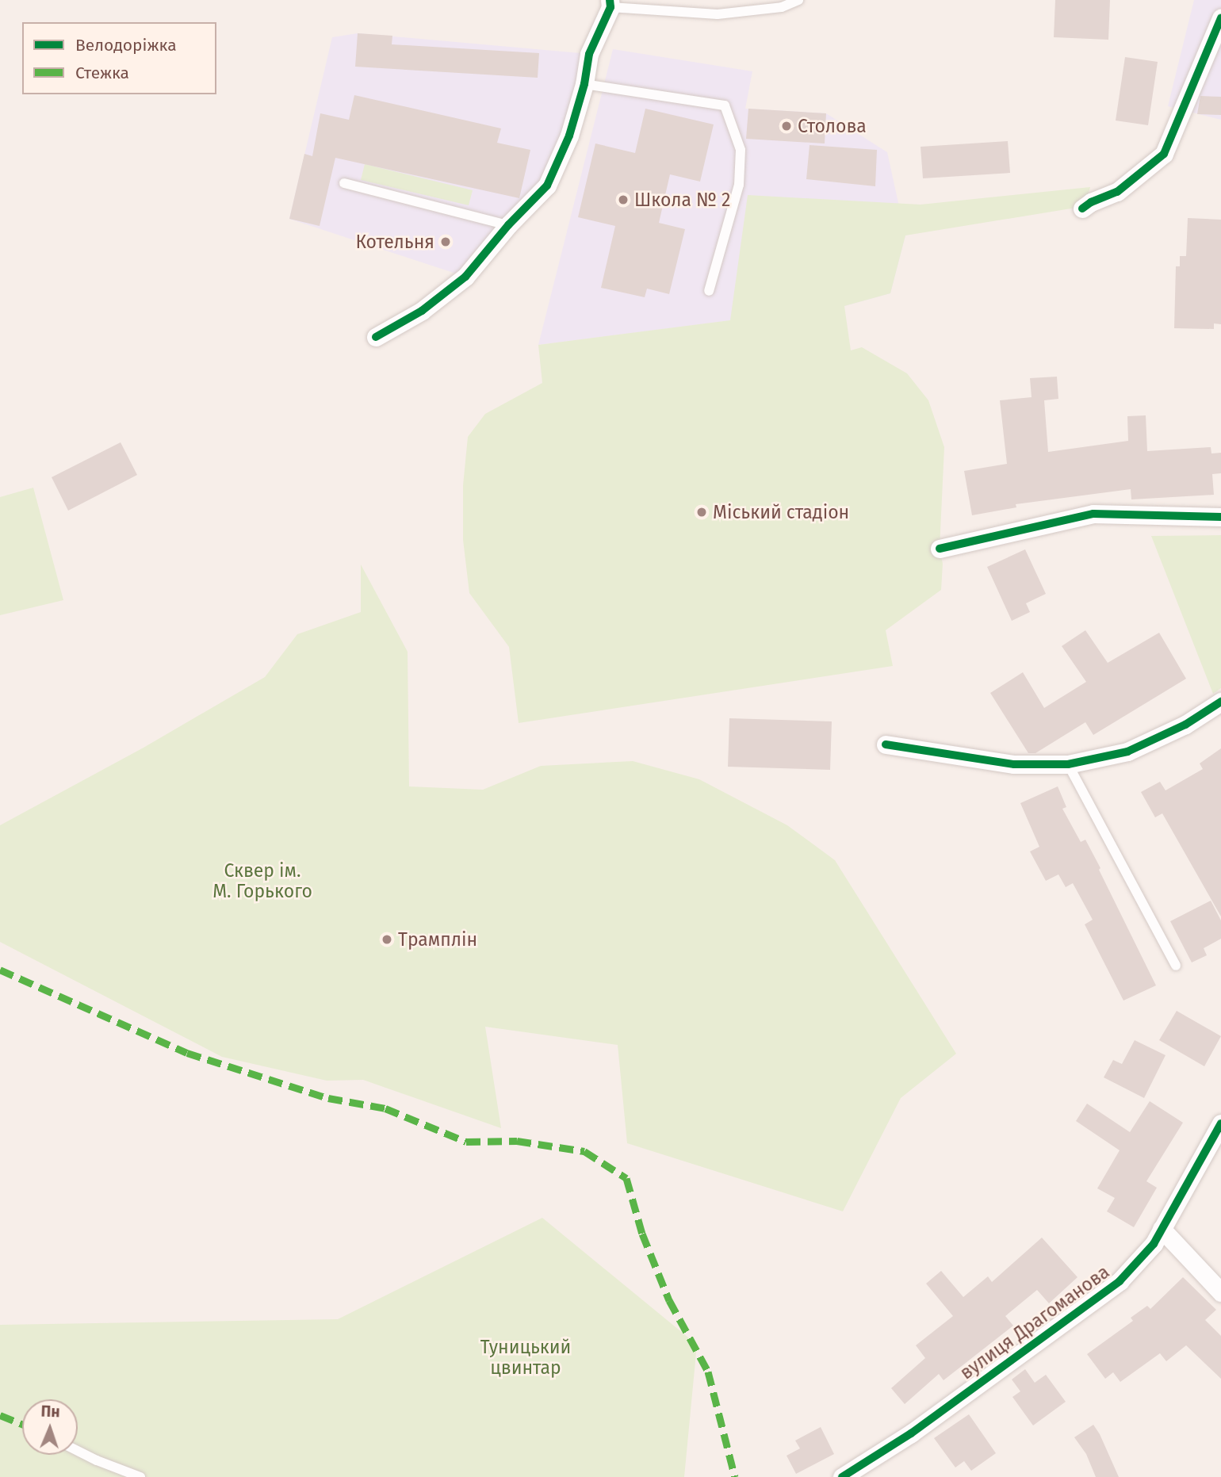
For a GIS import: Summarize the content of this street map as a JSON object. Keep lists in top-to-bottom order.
{
  "streets": {
    "street": ["вулиця Драгоманова"]
  },
  "parks": ["Сквер ім. М. Горького", "Туницький цвинтар"],
  "places": [
    "Столова",
    "Школа № 2",
    "Котельня",
    "Міський стадіон",
    "Трамплін"
  ],
  "legend": ["Велодоріжка", "Стежка"],
  "north": "top"
}
